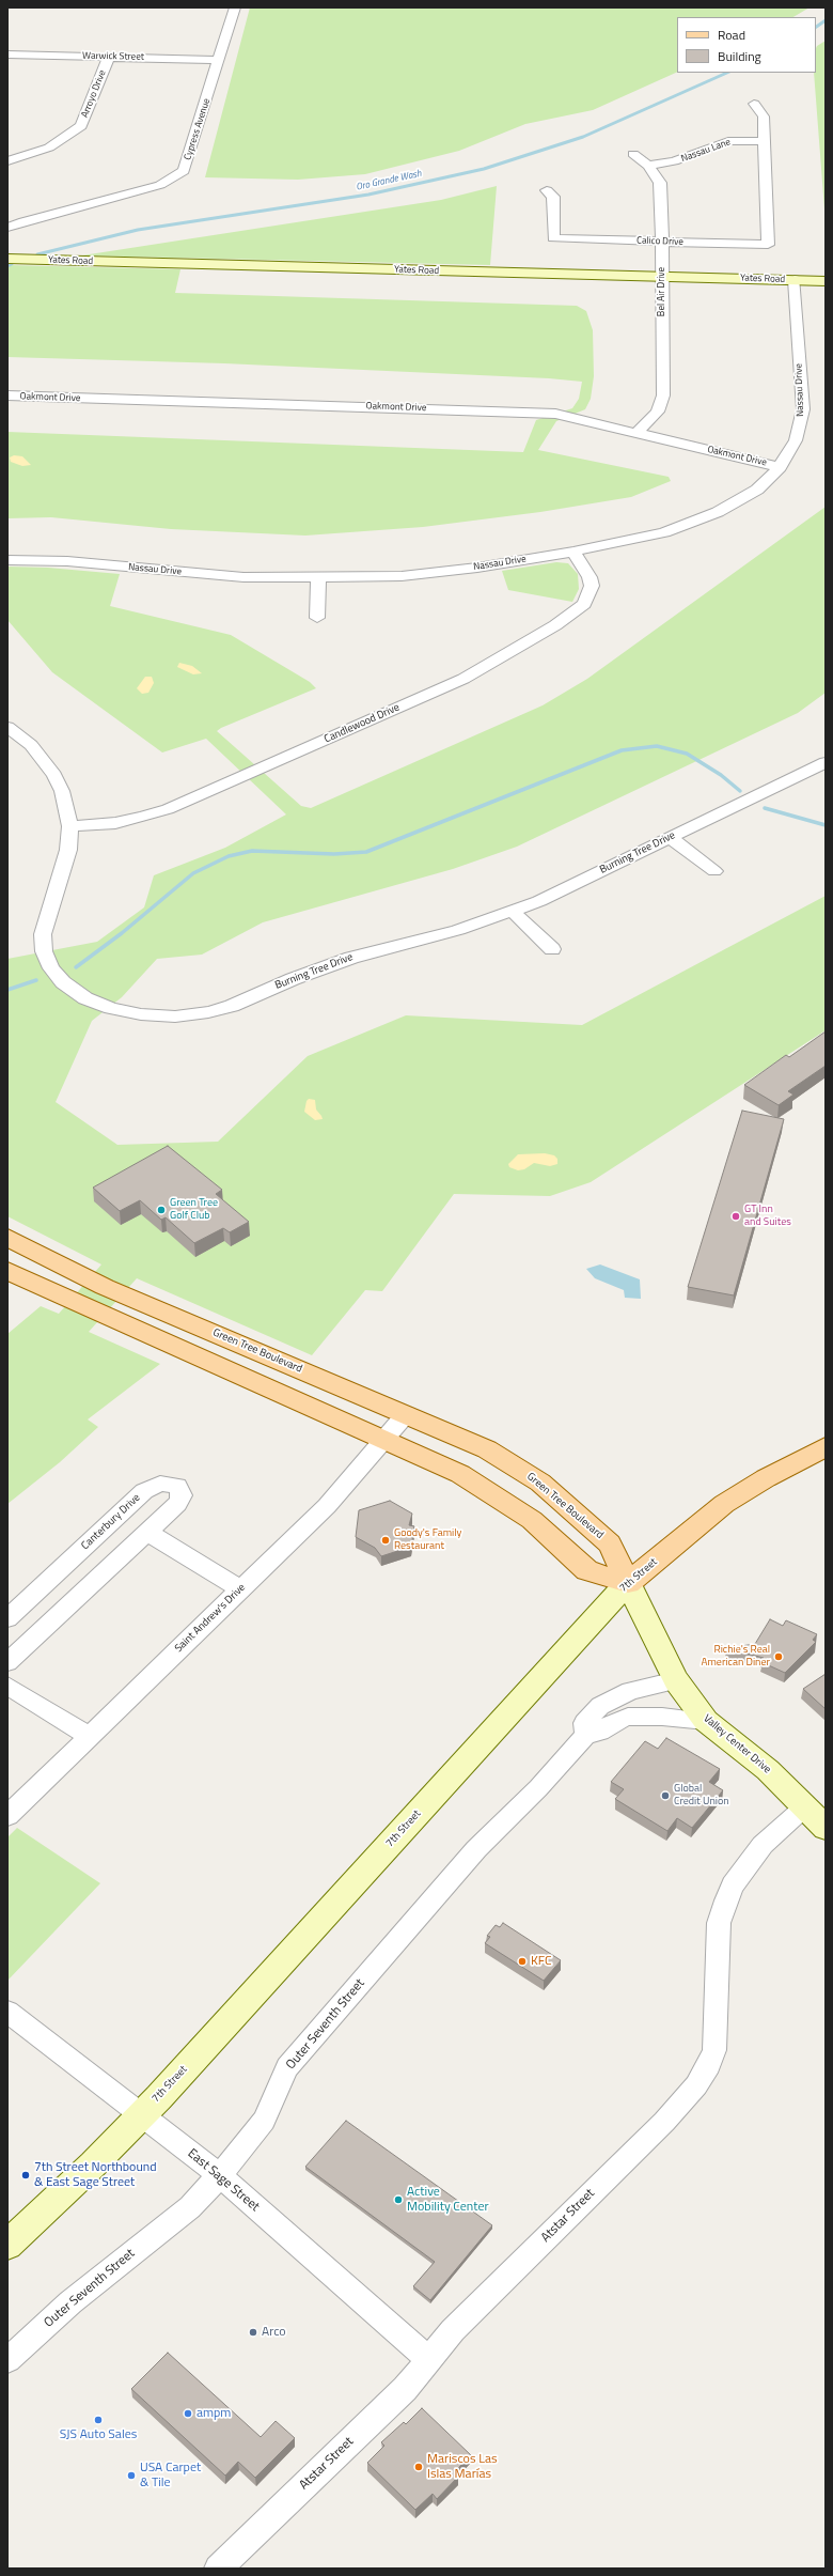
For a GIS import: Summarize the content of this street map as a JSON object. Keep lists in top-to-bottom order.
{
  "streets": {
    "main road": ["Green Tree Boulevard", "7th Street"],
    "street": [
      "Warwick Street",
      "Arroyo Drive",
      "Cypress Avenue",
      "Nassau Lane",
      "Calico Drive",
      "Yates Road",
      "Bel Air Drive",
      "Nassau Drive",
      "Oakmont Drive",
      "Candlewood Drive",
      "Burning Tree Drive",
      "Canterbury Drive",
      "Saint Andrew's Drive",
      "Valley Center Drive",
      "Outer Seventh Street",
      "East Sage Street",
      "Atstar Street"
    ]
  },
  "crossings": [
    ["Warwick Street", "Arroyo Drive"],
    ["Warwick Street", "Cypress Avenue"],
    ["Nassau Lane", "Calico Drive"],
    ["Nassau Lane", "Bel Air Drive"],
    ["Calico Drive", "Bel Air Drive"],
    ["Yates Road", "Bel Air Drive"],
    ["Yates Road", "Nassau Drive"],
    ["Bel Air Drive", "Oakmont Drive"],
    ["Nassau Drive", "Oakmont Drive"],
    ["Nassau Drive", "Candlewood Drive"],
    ["Candlewood Drive", "Burning Tree Drive"],
    ["Green Tree Boulevard", "7th Street"],
    ["Green Tree Boulevard", "Saint Andrew's Drive"],
    ["Green Tree Boulevard", "Valley Center Drive"],
    ["7th Street", "Valley Center Drive"],
    ["7th Street", "East Sage Street"],
    ["Valley Center Drive", "Atstar Street"],
    ["Outer Seventh Street", "East Sage Street"],
    ["East Sage Street", "Atstar Street"]
  ],
  "water": ["Oro Grande Wash"],
  "places": [
    "Green Tree Golf Club",
    "GT Inn and Suites",
    "Goody's Family Restaurant",
    "Richie's Real American Diner",
    "Global Credit Union",
    "KFC",
    "7th Street Northbound & East Sage Street",
    "Active Mobility Center",
    "Arco",
    "ampm",
    "SJS Auto Sales",
    "Mariscos Las Islas Marías",
    "USA Carpet & Tile"
  ],
  "legend": ["Road", "Building"]
}
